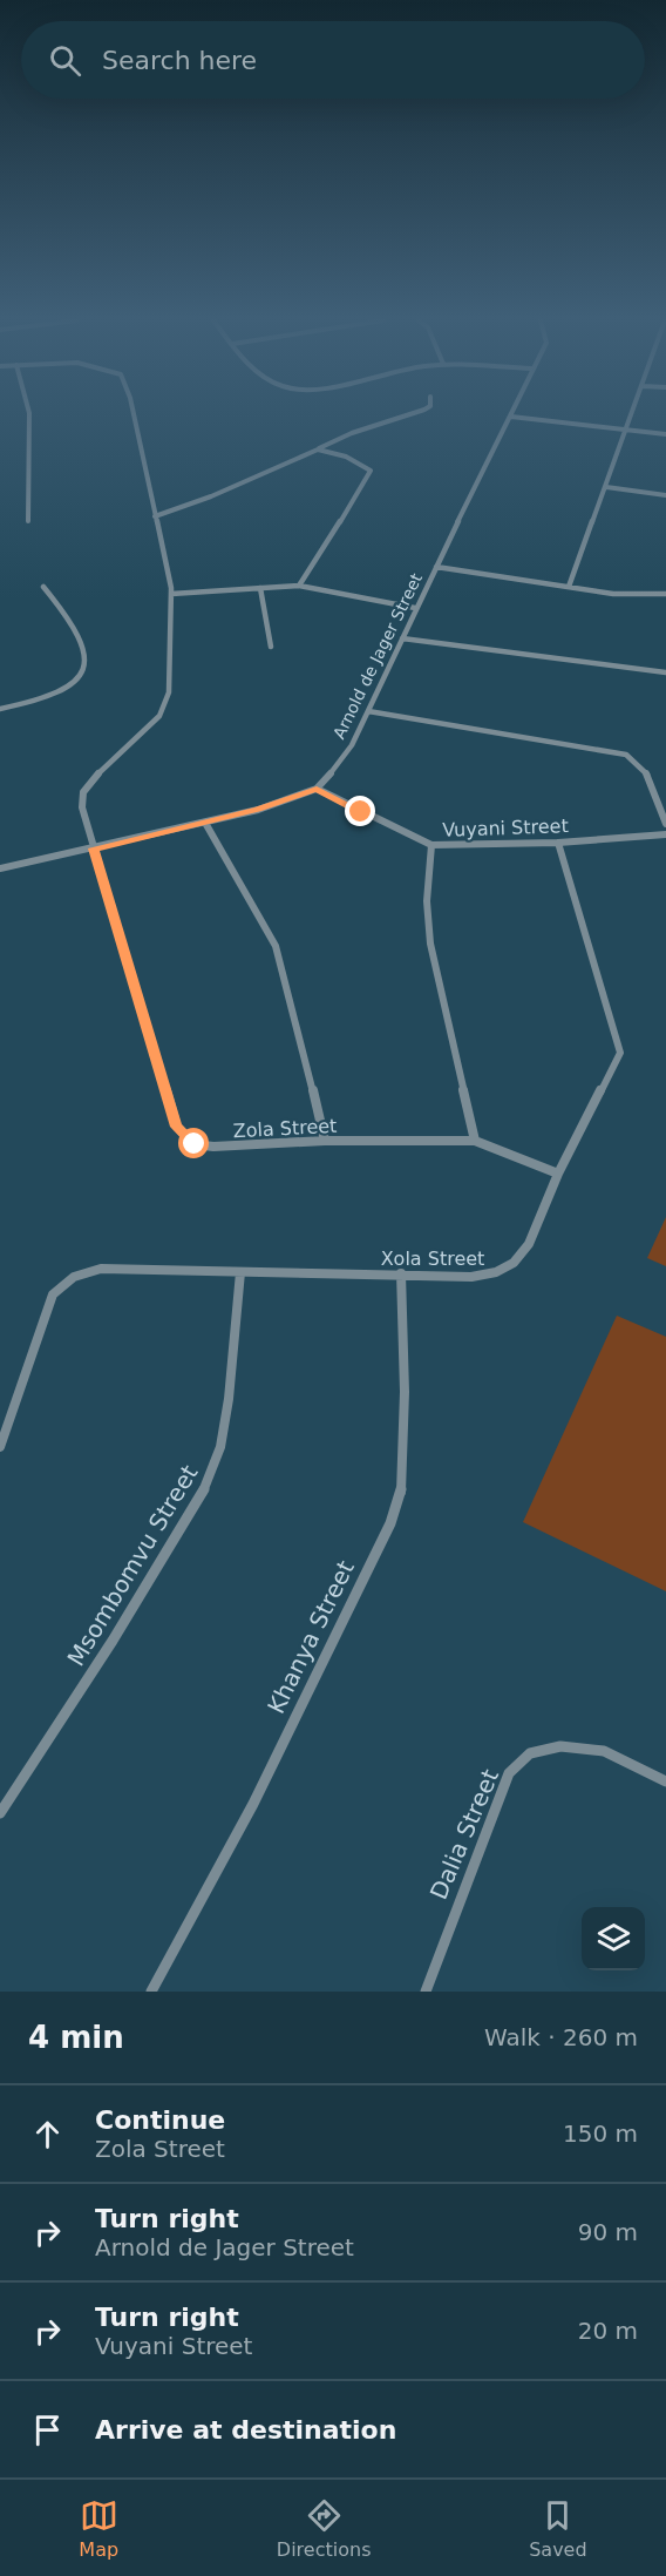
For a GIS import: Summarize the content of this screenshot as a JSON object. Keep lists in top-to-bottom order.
{
  "streets": {
    "street": [
      "Arnold de Jager Street",
      "Vuyani Street",
      "Zola Street",
      "Xola Street",
      "Msombomvu Street",
      "Khanya Street",
      "Dalia Street"
    ]
  },
  "crossings": [
    ["Arnold de Jager Street", "Vuyani Street"],
    ["Arnold de Jager Street", "Zola Street"],
    ["Vuyani Street", "Xola Street"],
    ["Zola Street", "Xola Street"],
    ["Xola Street", "Msombomvu Street"],
    ["Xola Street", "Khanya Street"]
  ],
  "page": {
    "search": "Search here",
    "heading": ["4 min", "Walk · 260 m"],
    "list": [
      ["Continue", "Zola Street", "150 m"],
      ["Turn right", "Arnold de Jager Street", "90 m"],
      ["Turn right", "Vuyani Street", "20 m"],
      "Arrive at destination"
    ],
    "nav": ["Map", "Directions", "Saved"]
  }
}
